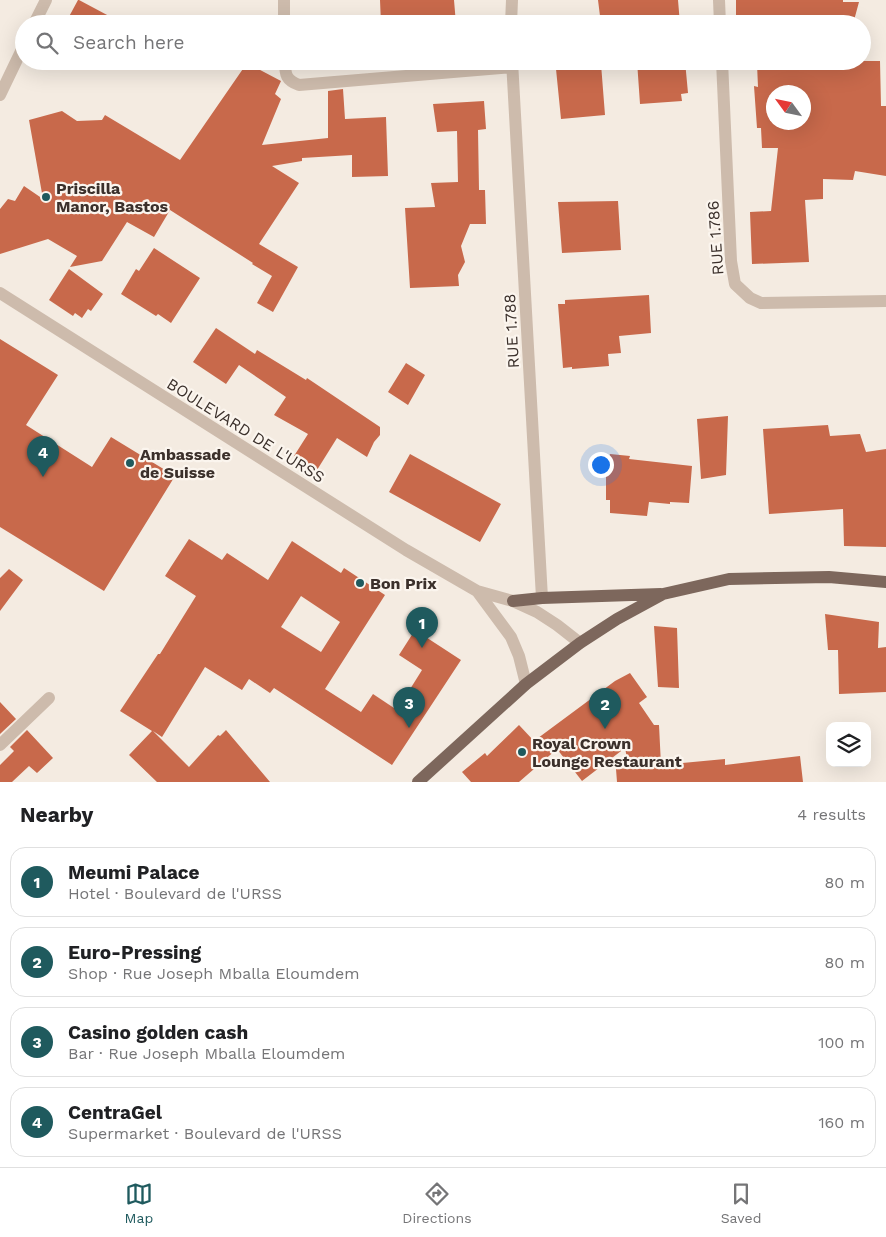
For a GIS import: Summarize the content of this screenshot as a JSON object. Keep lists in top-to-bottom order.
{
  "streets": {
    "street": ["RUE 1.786", "RUE 1.788", "BOULEVARD DE L'URSS"]
  },
  "places": [
    "Priscilla Manor, Bastos",
    "Ambassade de Suisse",
    "Bon Prix",
    "Royal Crown Lounge Restaurant"
  ],
  "north": "top left",
  "page": {
    "search": "Search here",
    "pins": [
      "4",
      "1",
      "3",
      "2"
    ],
    "heading": ["Nearby", "4 results"],
    "list": [
      {
        "mark": "1",
        "name": "Meumi Palace",
        "note": "Hotel · Boulevard de l'URSS",
        "value": "80 m"
      },
      {
        "mark": "2",
        "name": "Euro-Pressing",
        "note": "Shop · Rue Joseph Mballa Eloumdem",
        "value": "80 m"
      },
      {
        "mark": "3",
        "name": "Casino golden cash",
        "note": "Bar · Rue Joseph Mballa Eloumdem",
        "value": "100 m"
      },
      {
        "mark": "4",
        "name": "CentraGel",
        "note": "Supermarket · Boulevard de l'URSS",
        "value": "160 m"
      }
    ],
    "nav": ["Map", "Directions", "Saved"]
  }
}
